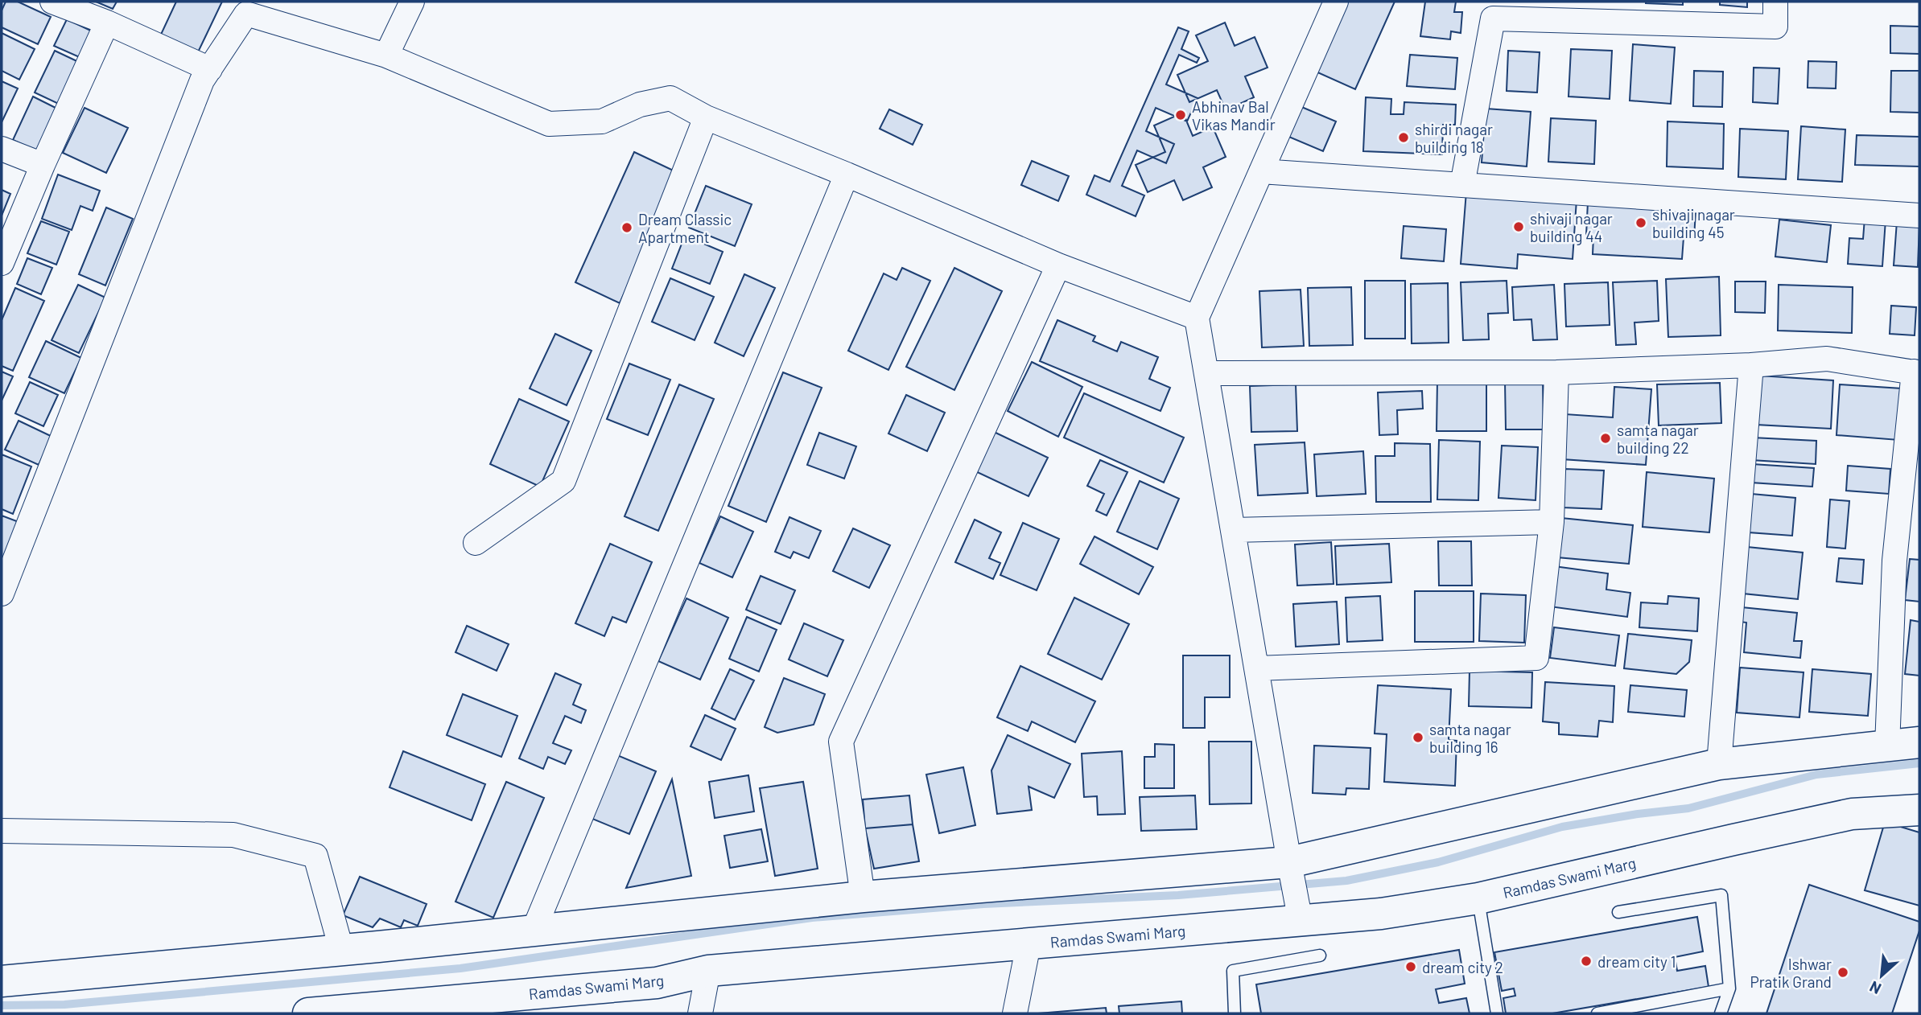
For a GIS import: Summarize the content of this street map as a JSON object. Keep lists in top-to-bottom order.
{
  "streets": {
    "main road": ["Ramdas Swami Marg"]
  },
  "places": [
    "Abhinav Bal Vikas Mandir",
    "shirdi nagar building 18",
    "shivaji nagar building 45",
    "shivaji nagar building 44",
    "Dream Classic Apartment",
    "samta nagar building 22",
    "samta nagar building 16",
    "dream city 1",
    "dream city 2",
    "Ishwar Pratik Grand"
  ],
  "north": "bottom left"
}
